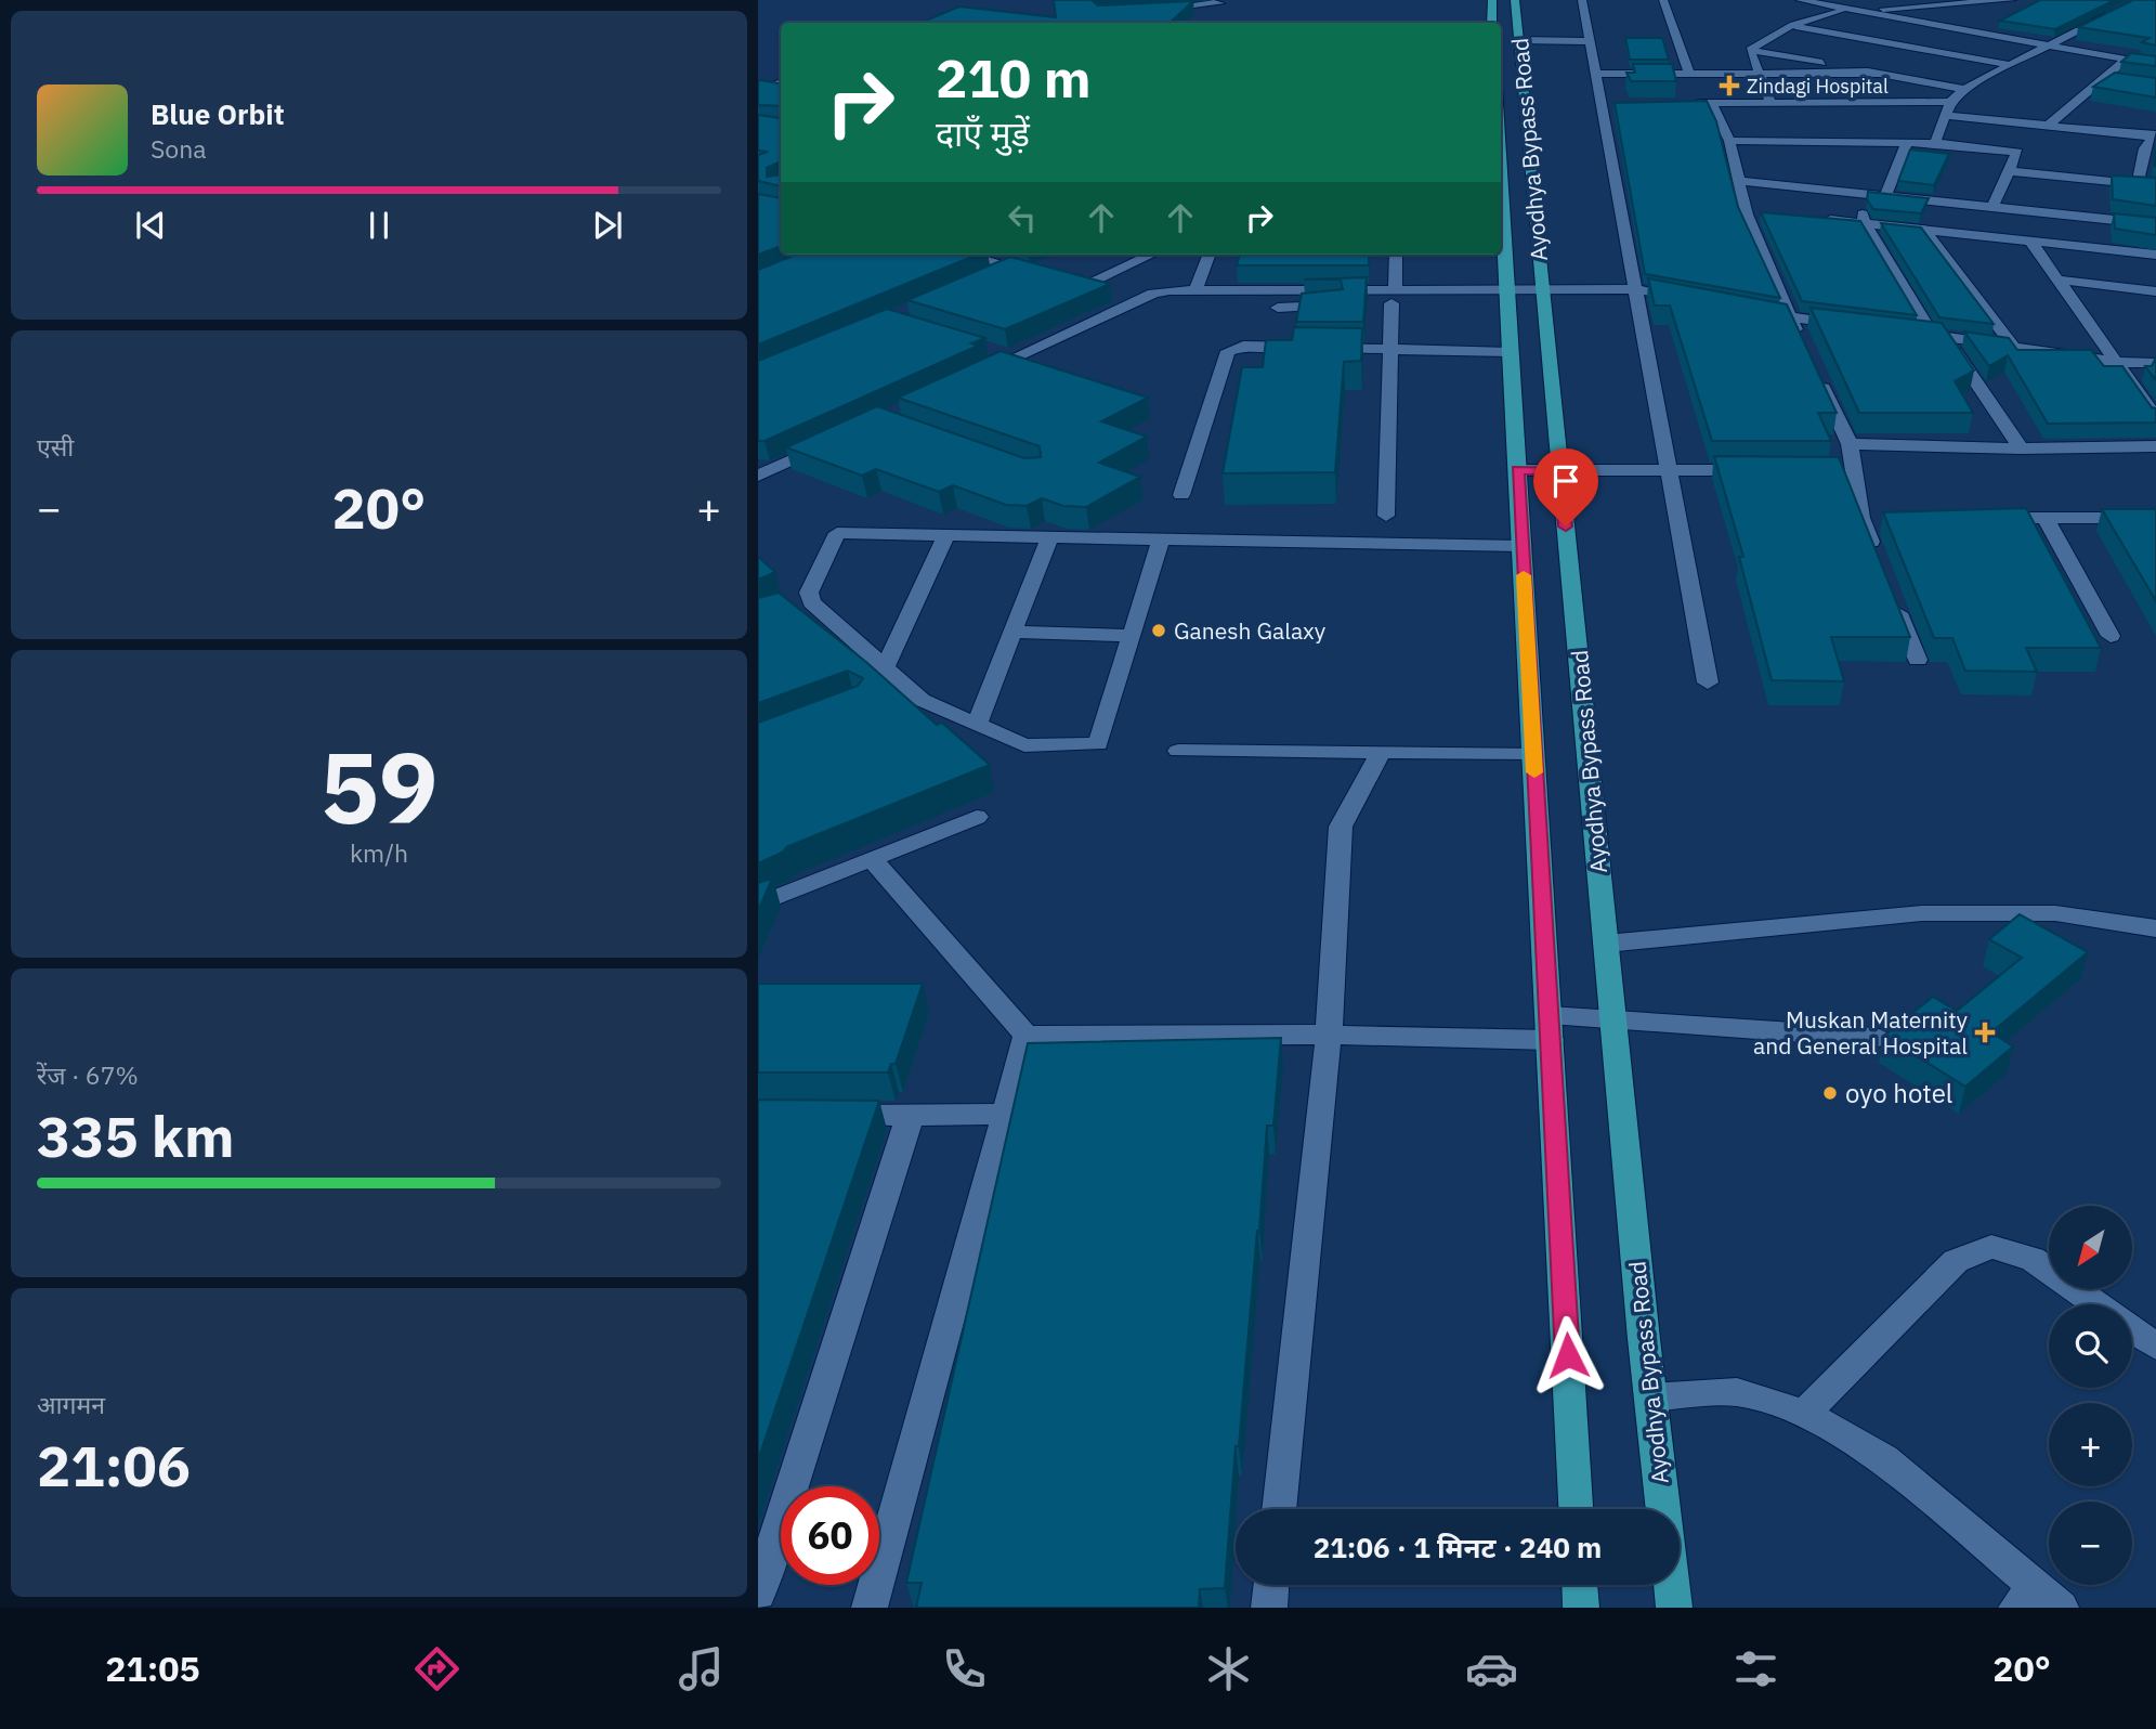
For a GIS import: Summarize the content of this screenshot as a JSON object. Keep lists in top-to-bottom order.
{
  "streets": {
    "main road": ["Ayodhya Bypass Road"]
  },
  "places": {
    "health": ["Zindagi Hospital", "Muskan Maternity and General Hospital"],
    "other": ["Ganesh Galaxy", "oyo hotel"]
  },
  "north": "bottom left",
  "page": {
    "turn": ["210 m", "दाएँ मुड़ें"],
    "song": ["Blue Orbit", "Sona"],
    "tile": [
      "एसी",
      ["59", "km/h"],
      ["रेंज · 67%", "335 km"],
      ["आगमन", "21:06"]
    ],
    "heat": ["−", "20°", "+"],
    "map_buttons": ["+", "−"],
    "limit": "60",
    "trip": "21:06 · 1 मिनट · 240 m",
    "tabs": ["21:05", "20°"]
  }
}
